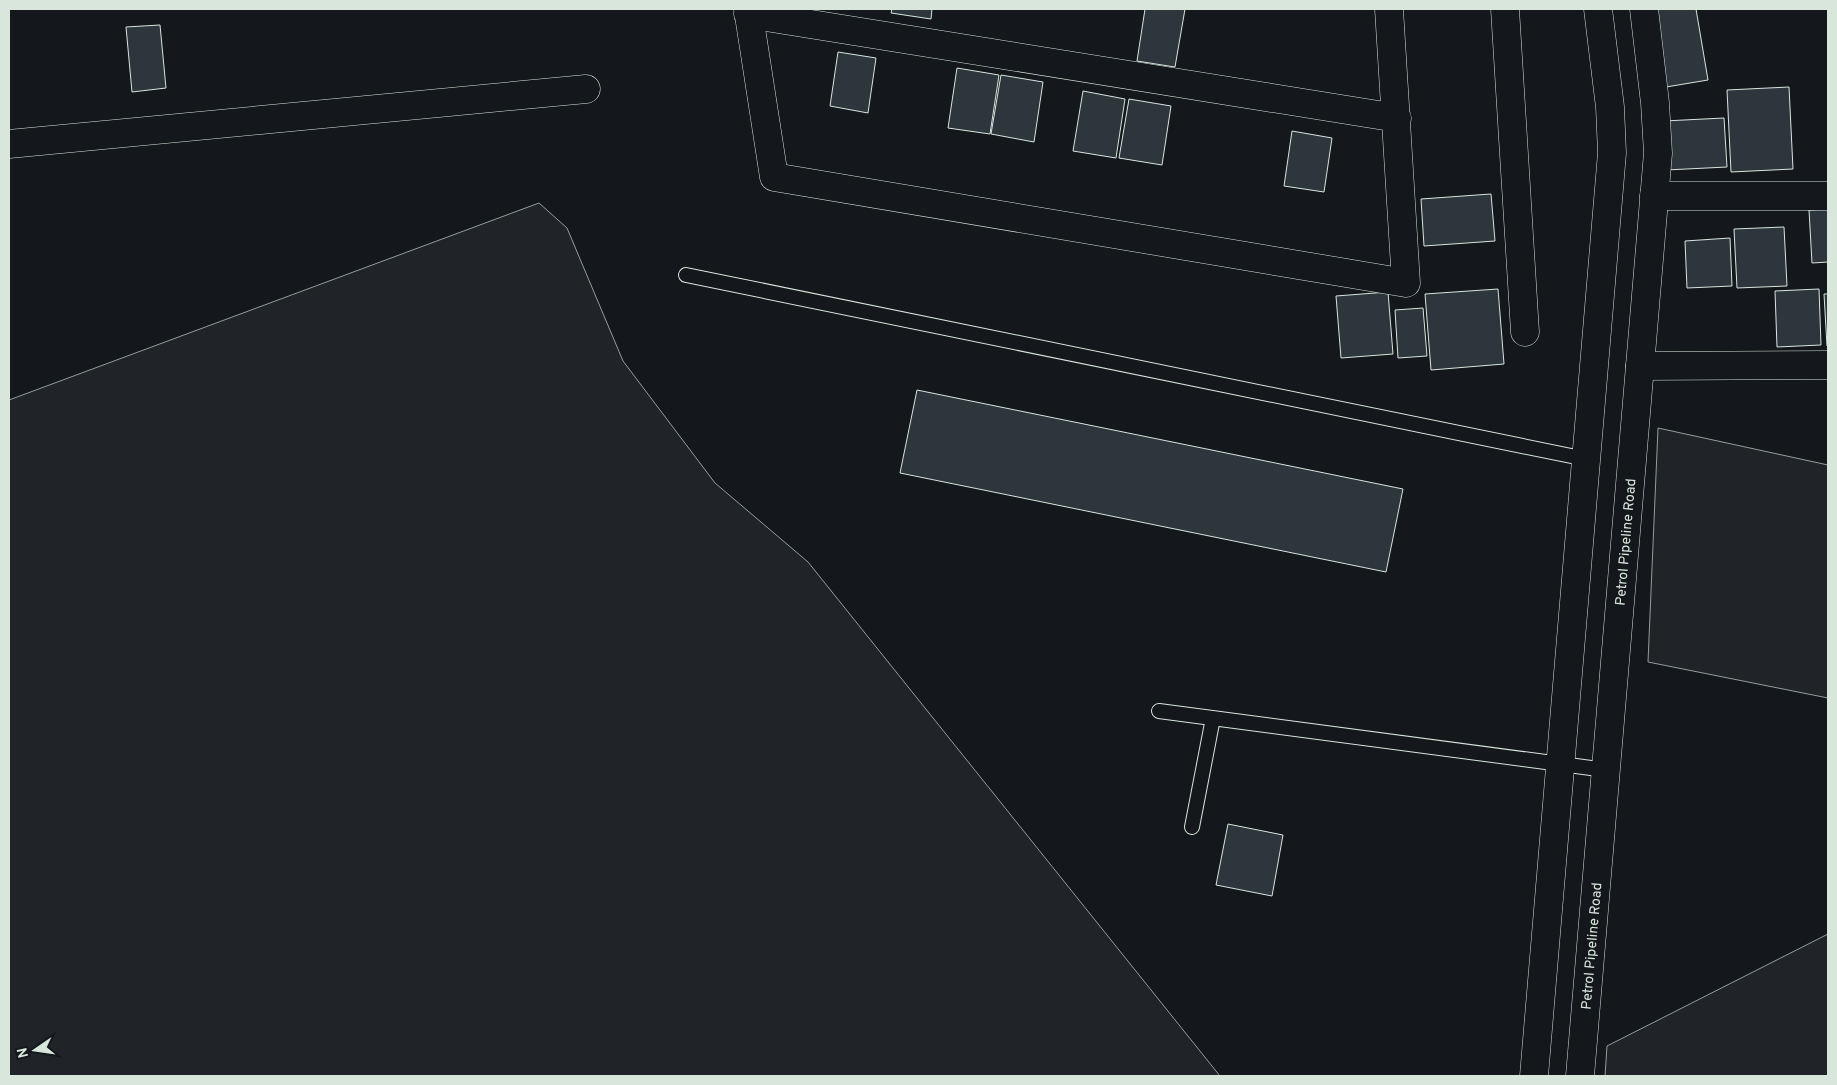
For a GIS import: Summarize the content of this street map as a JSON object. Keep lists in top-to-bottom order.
{
  "streets": {
    "street": ["Petrol Pipeline Road"]
  },
  "north": "left"
}
